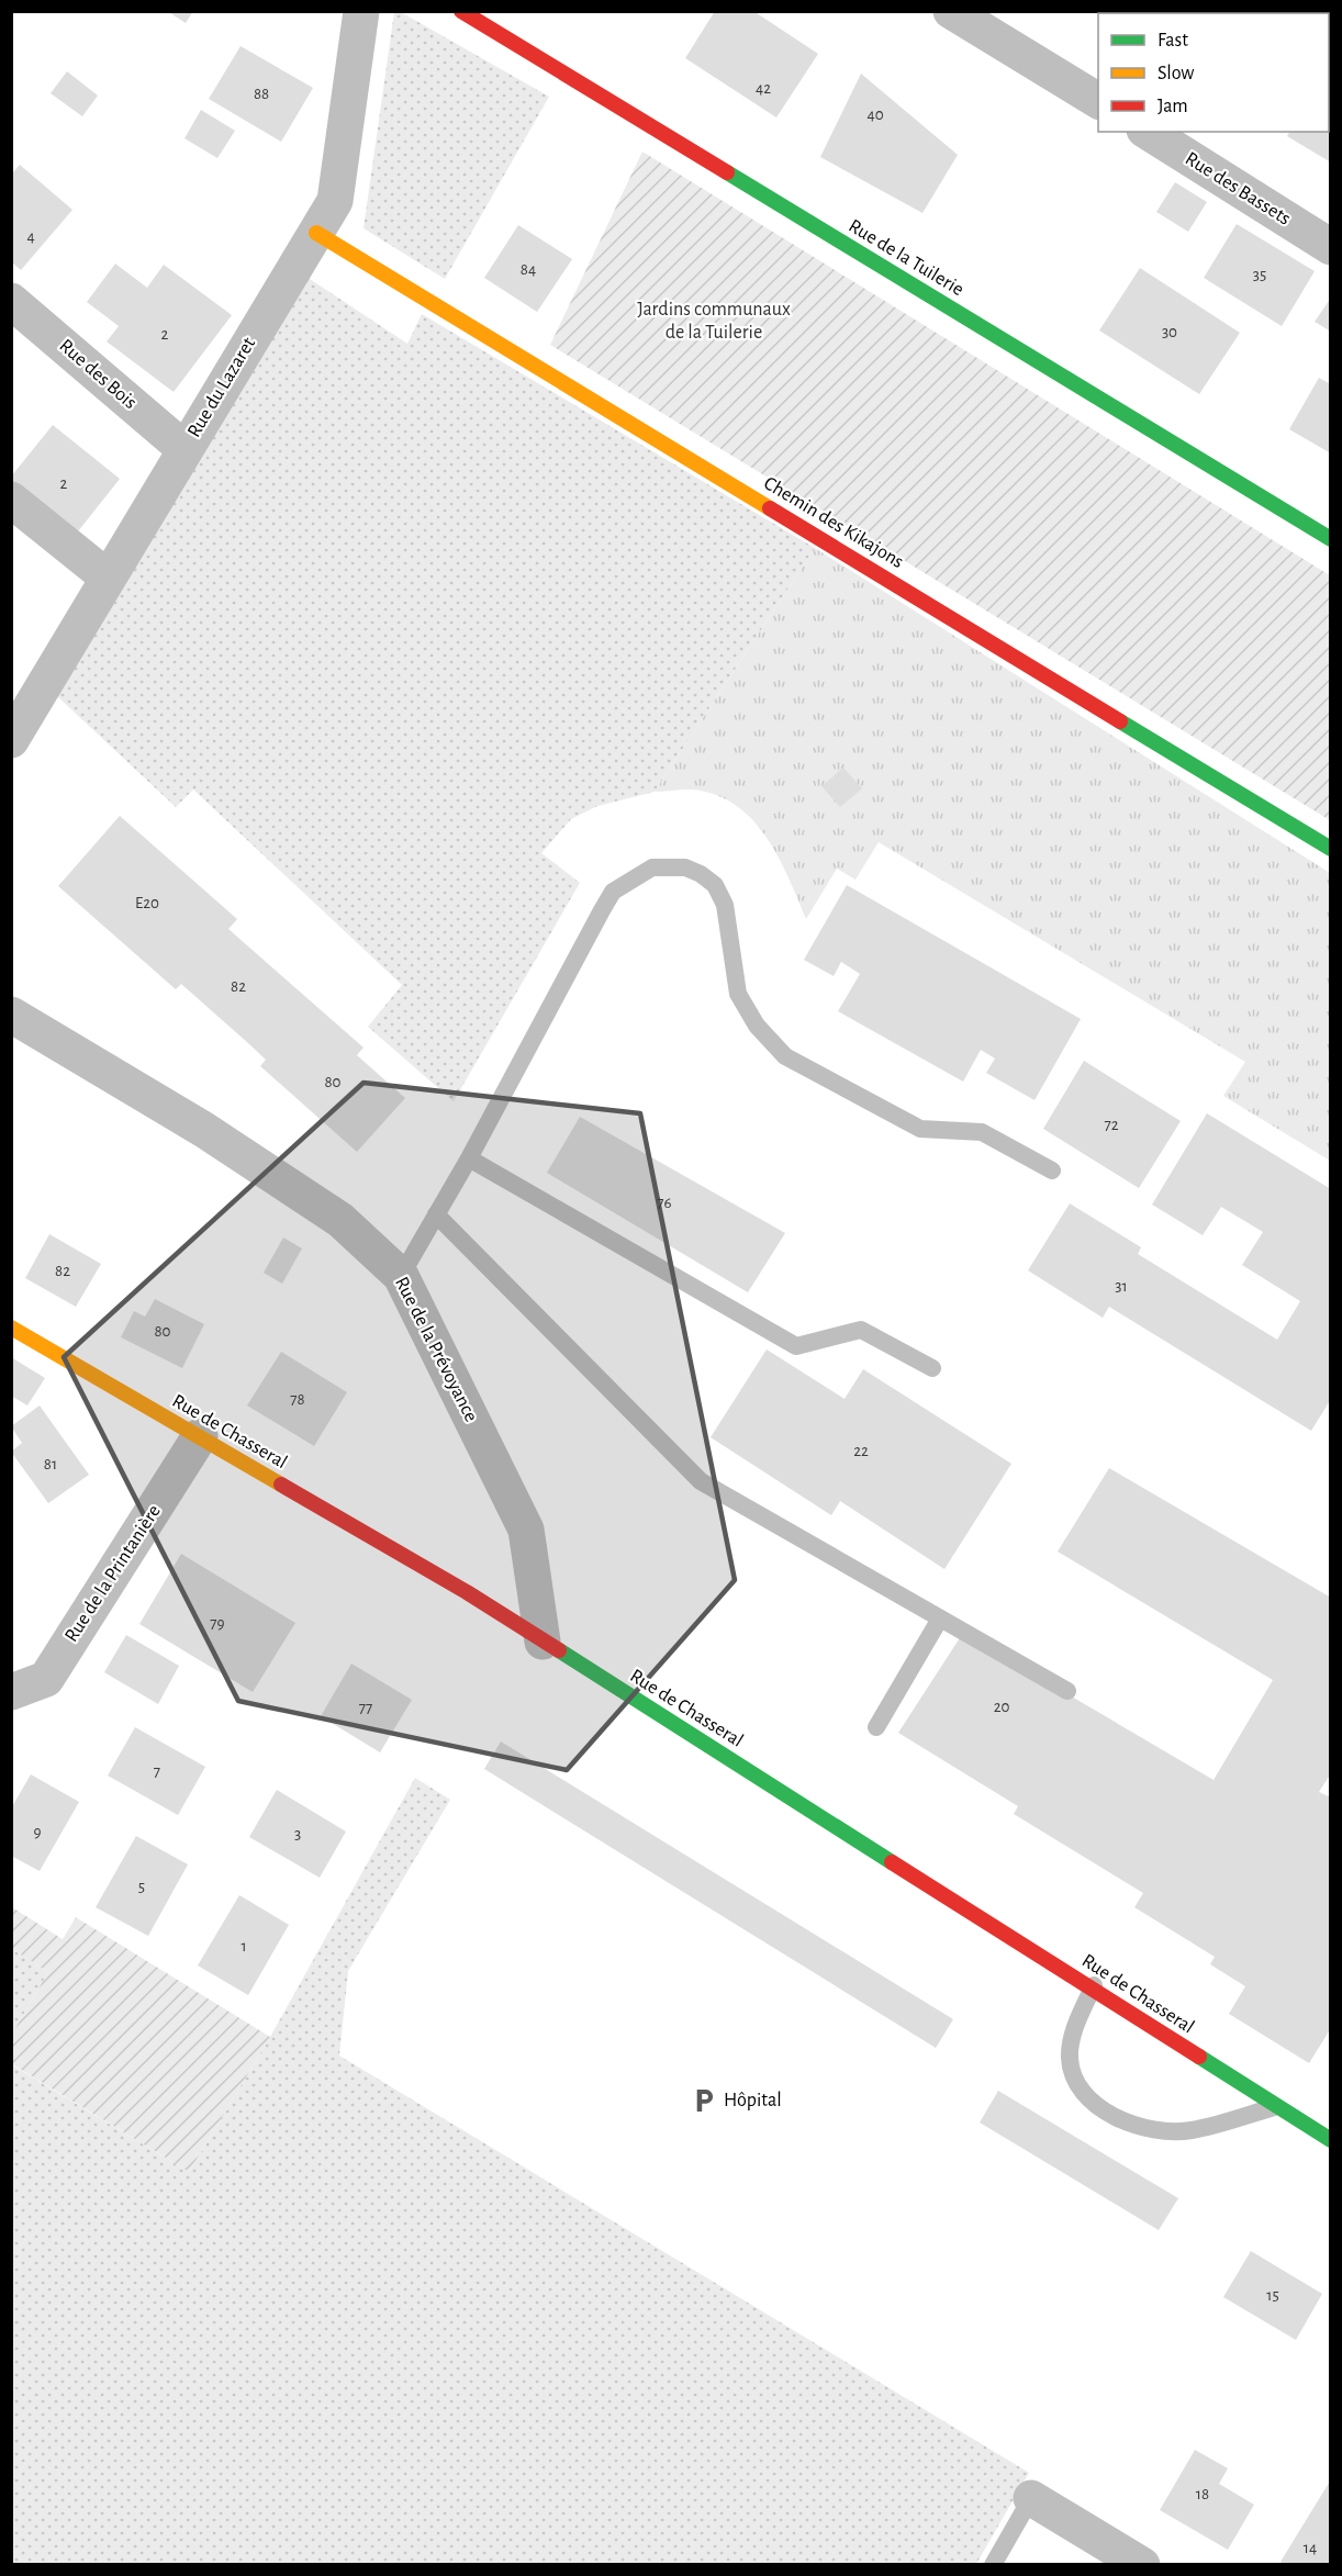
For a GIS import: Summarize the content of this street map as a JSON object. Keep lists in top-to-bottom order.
{
  "streets": {
    "street": [
      "Rue des Bassets",
      "Rue de la Tuilerie",
      "Rue des Bois",
      "Rue du Lazaret",
      "Chemin des Kikajons",
      "Rue de la Prévoyance",
      "Rue de Chasseral",
      "Rue de la Printanière"
    ]
  },
  "crossings": [
    ["Rue des Bois", "Rue du Lazaret"],
    ["Rue du Lazaret", "Chemin des Kikajons"],
    ["Rue de la Prévoyance", "Rue de Chasseral"],
    ["Rue de Chasseral", "Rue de la Printanière"]
  ],
  "parks": ["Jardins communaux de la Tuilerie"],
  "places": {
    "parking": ["Hôpital"]
  },
  "house_numbers": [
    "42",
    "88",
    "40",
    "4",
    "84",
    "35",
    "30",
    "2",
    "2",
    "E20",
    "82",
    "80",
    "72",
    "76",
    "82",
    "31",
    "80",
    "78",
    "22",
    "81",
    "79",
    "20",
    "77",
    "7",
    "9",
    "3",
    "5",
    "1",
    "15",
    "18",
    "14"
  ],
  "legend": ["Fast", "Slow", "Jam"]
}
